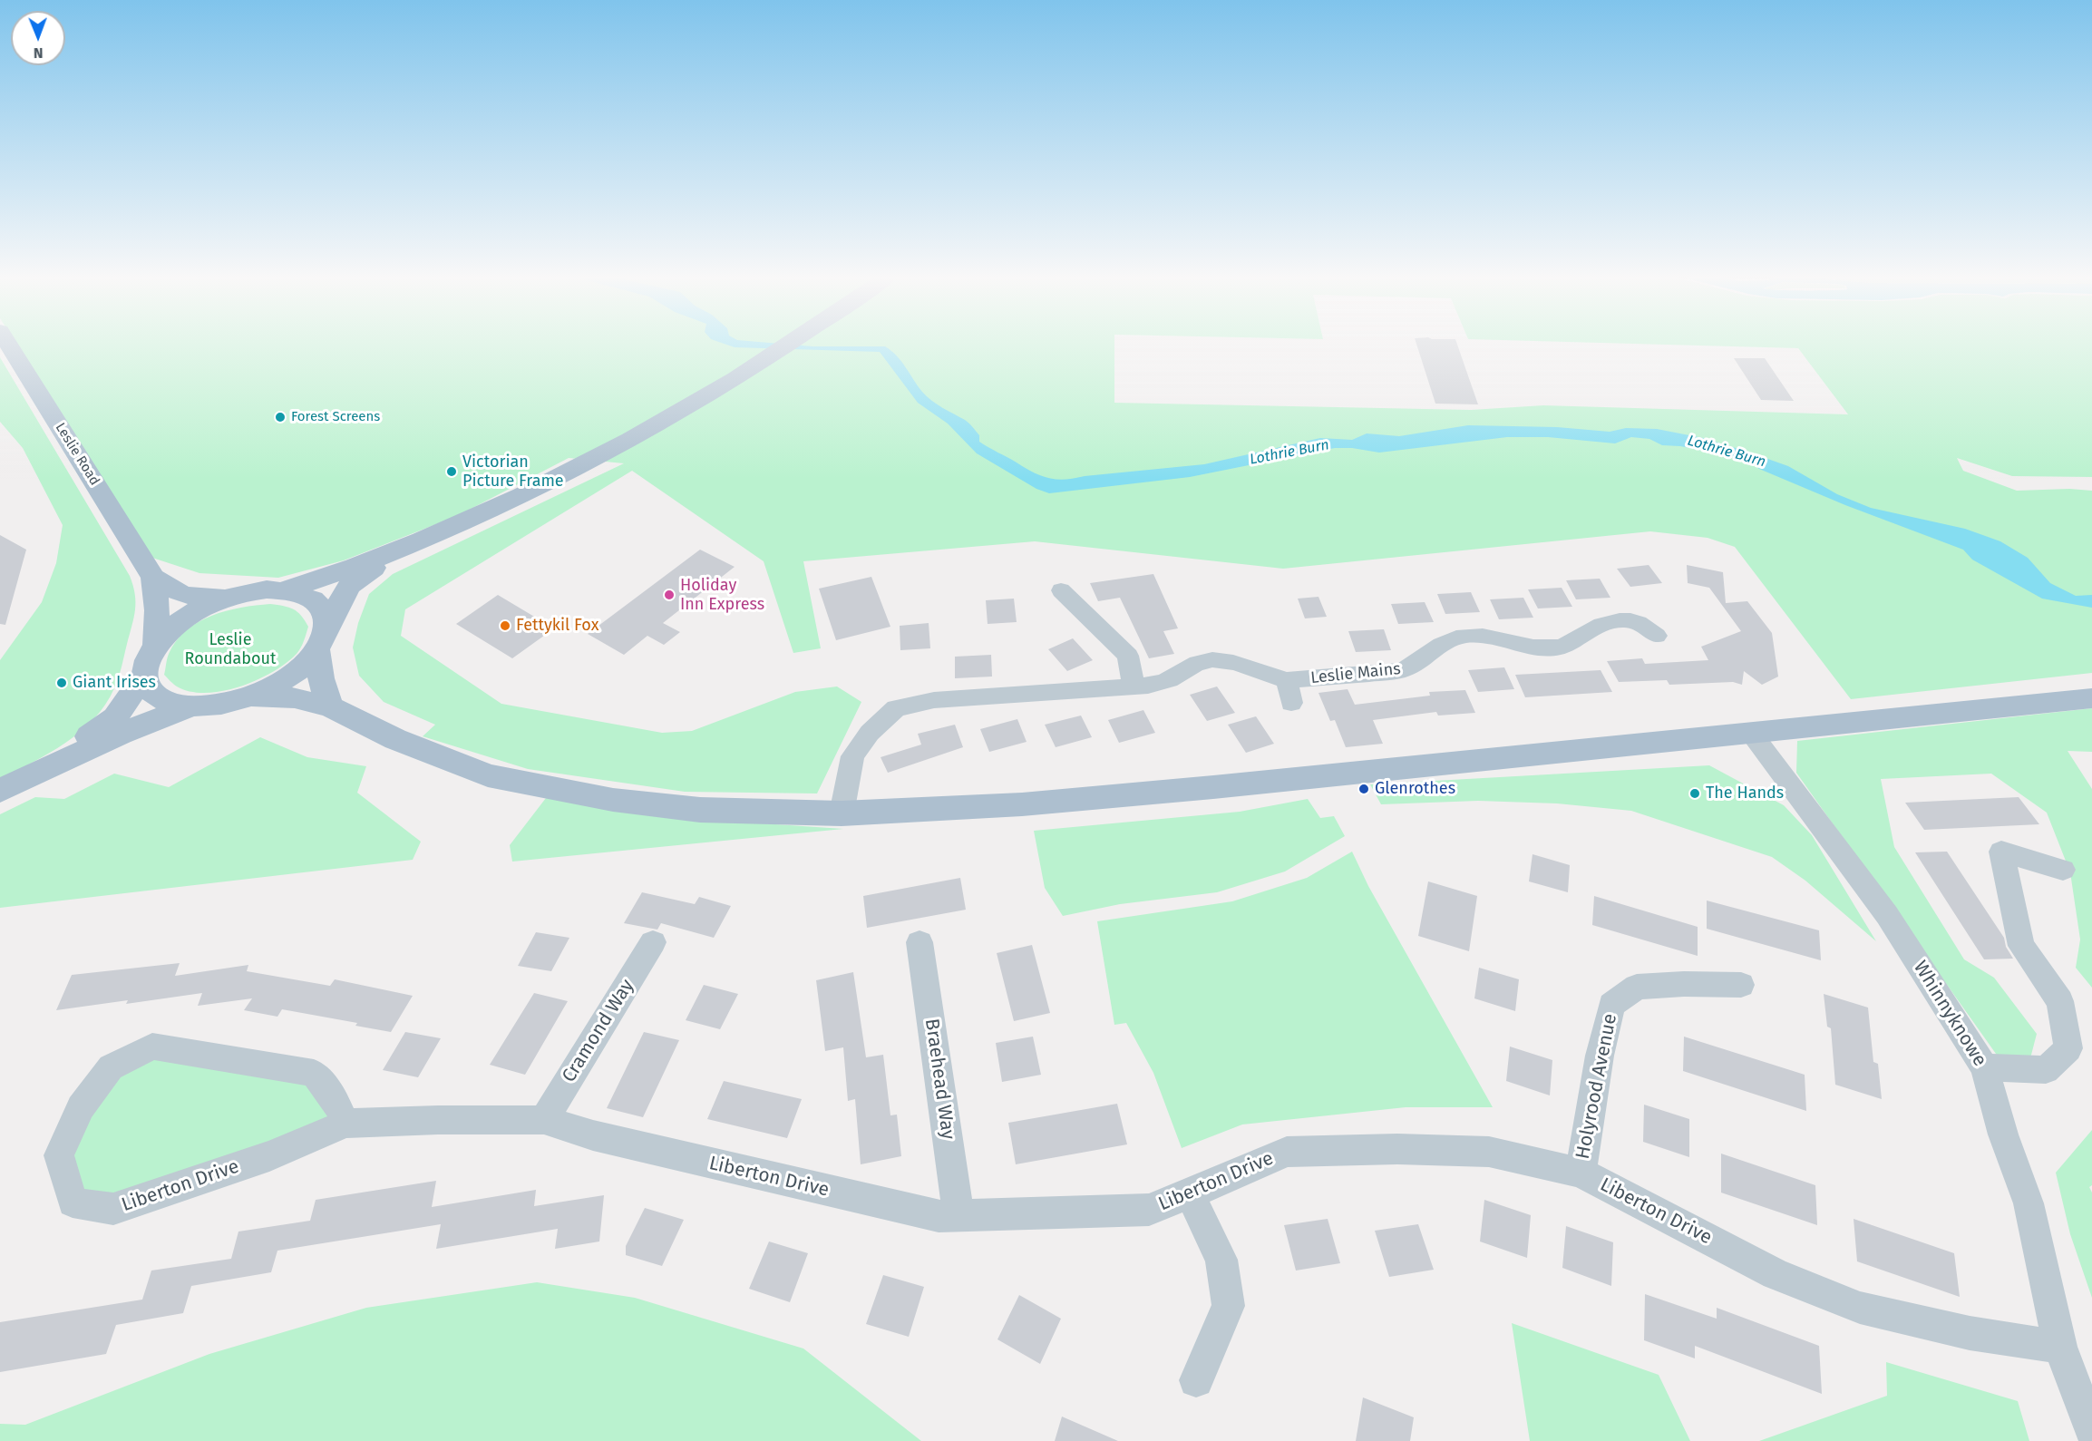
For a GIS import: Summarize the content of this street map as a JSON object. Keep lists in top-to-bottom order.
{
  "streets": {
    "main road": ["Leslie Road"],
    "street": [
      "Leslie Mains",
      "Whinnyknowe",
      "Cramond Way",
      "Braehead Way",
      "Holyrood Avenue",
      "Liberton Drive"
    ]
  },
  "crossings": [
    ["Whinnyknowe", "Liberton Drive"],
    ["Cramond Way", "Liberton Drive"],
    ["Braehead Way", "Liberton Drive"],
    ["Holyrood Avenue", "Liberton Drive"]
  ],
  "water": ["Lothrie Burn"],
  "parks": ["Leslie Roundabout"],
  "places": [
    "Forest Screens",
    "Victorian Picture Frame",
    "Holiday Inn Express",
    "Fettykil Fox",
    "Giant Irises",
    "Glenrothes",
    "The Hands"
  ],
  "north": "bottom"
}
